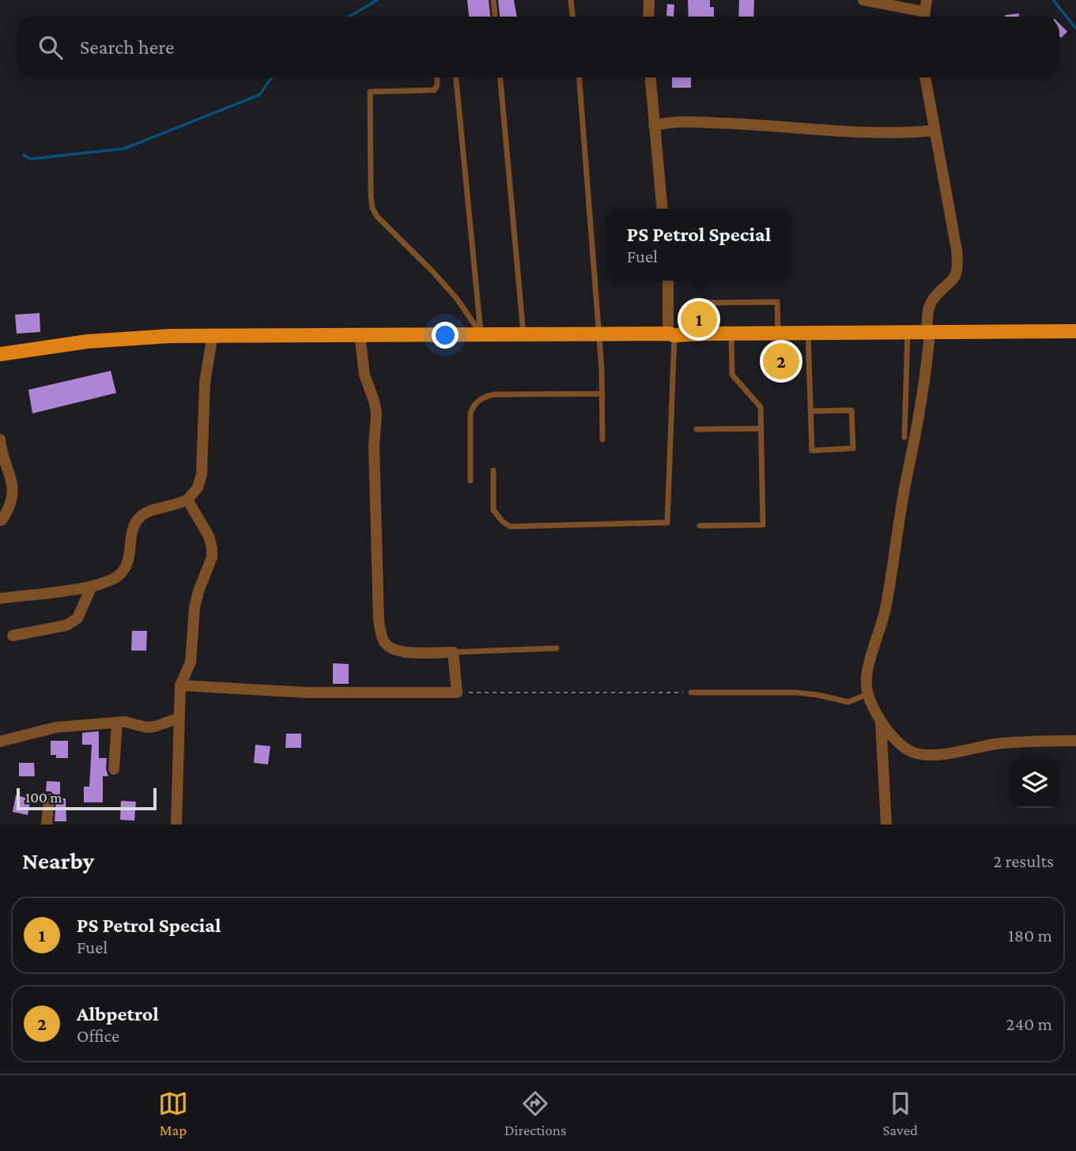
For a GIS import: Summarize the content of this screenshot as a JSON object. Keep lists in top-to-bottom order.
{
  "scale_bar": "100 m",
  "page": {
    "search": "Search here",
    "popup": ["PS Petrol Special", "Fuel"],
    "pins": ["1", "2"],
    "scale": "100 m",
    "heading": ["Nearby", "2 results"],
    "list": [
      {
        "mark": "1",
        "name": "PS Petrol Special",
        "note": "Fuel",
        "value": "180 m"
      },
      {
        "mark": "2",
        "name": "Albpetrol",
        "note": "Office",
        "value": "240 m"
      }
    ],
    "nav": ["Map", "Directions", "Saved"]
  }
}
